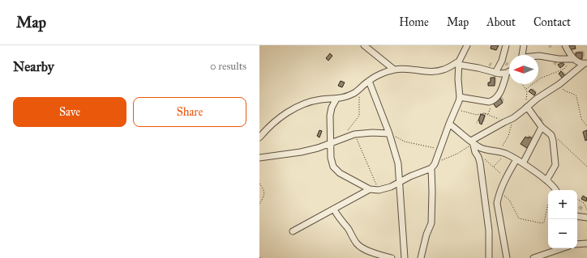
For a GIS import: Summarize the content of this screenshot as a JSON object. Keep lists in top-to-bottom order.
{
  "north": "left",
  "page": {
    "header": "Map",
    "nav": [
      "Home",
      "Map",
      "About",
      "Contact"
    ],
    "heading": ["Nearby", "0 results"],
    "buttons": ["Save", "Share"],
    "map_buttons": ["+", "−"]
  }
}
